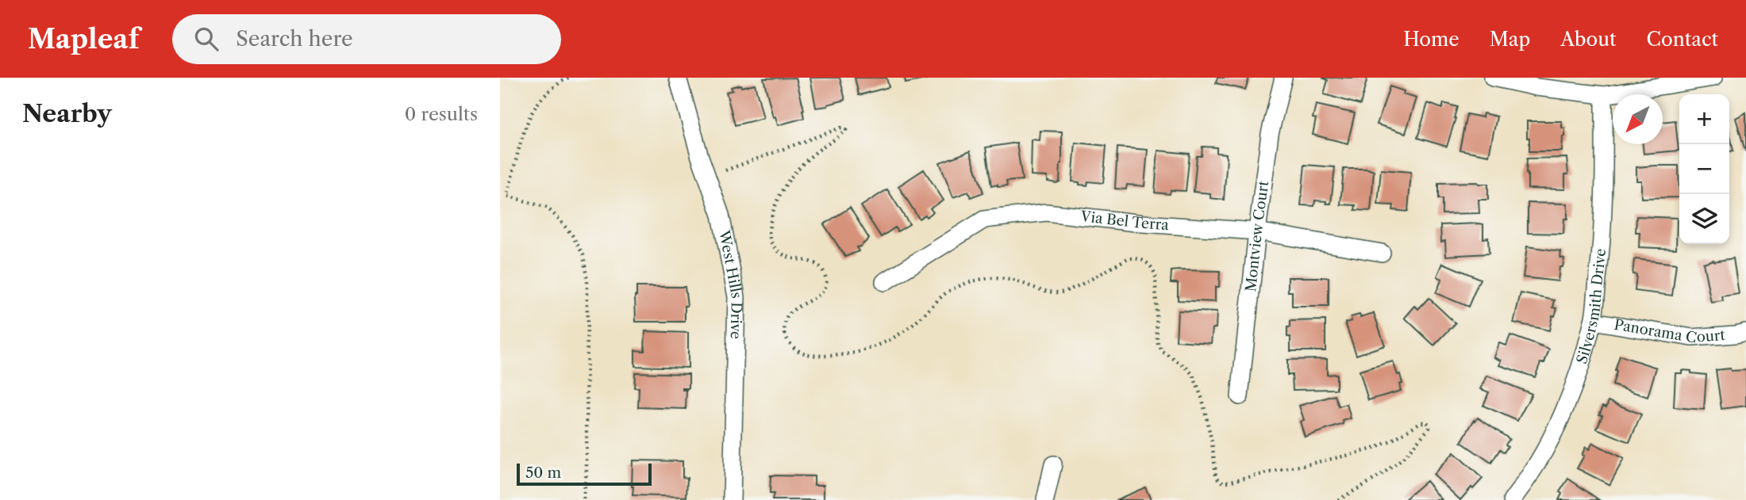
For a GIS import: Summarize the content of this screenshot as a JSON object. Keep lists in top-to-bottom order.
{
  "streets": {
    "street": [
      "Via Bel Terra",
      "Montview Court",
      "West Hills Drive",
      "Silversmith Drive",
      "Panorama Court"
    ]
  },
  "crossings": [
    ["Via Bel Terra", "Montview Court"],
    ["Silversmith Drive", "Panorama Court"]
  ],
  "scale_bar": "50 m",
  "north": "bottom left",
  "page": {
    "header": "Mapleaf",
    "search": "Search here",
    "nav": [
      "Home",
      "Map",
      "About",
      "Contact"
    ],
    "heading": ["Nearby", "0 results"],
    "map_buttons": ["+", "−"],
    "scale": "50 m"
  }
}
